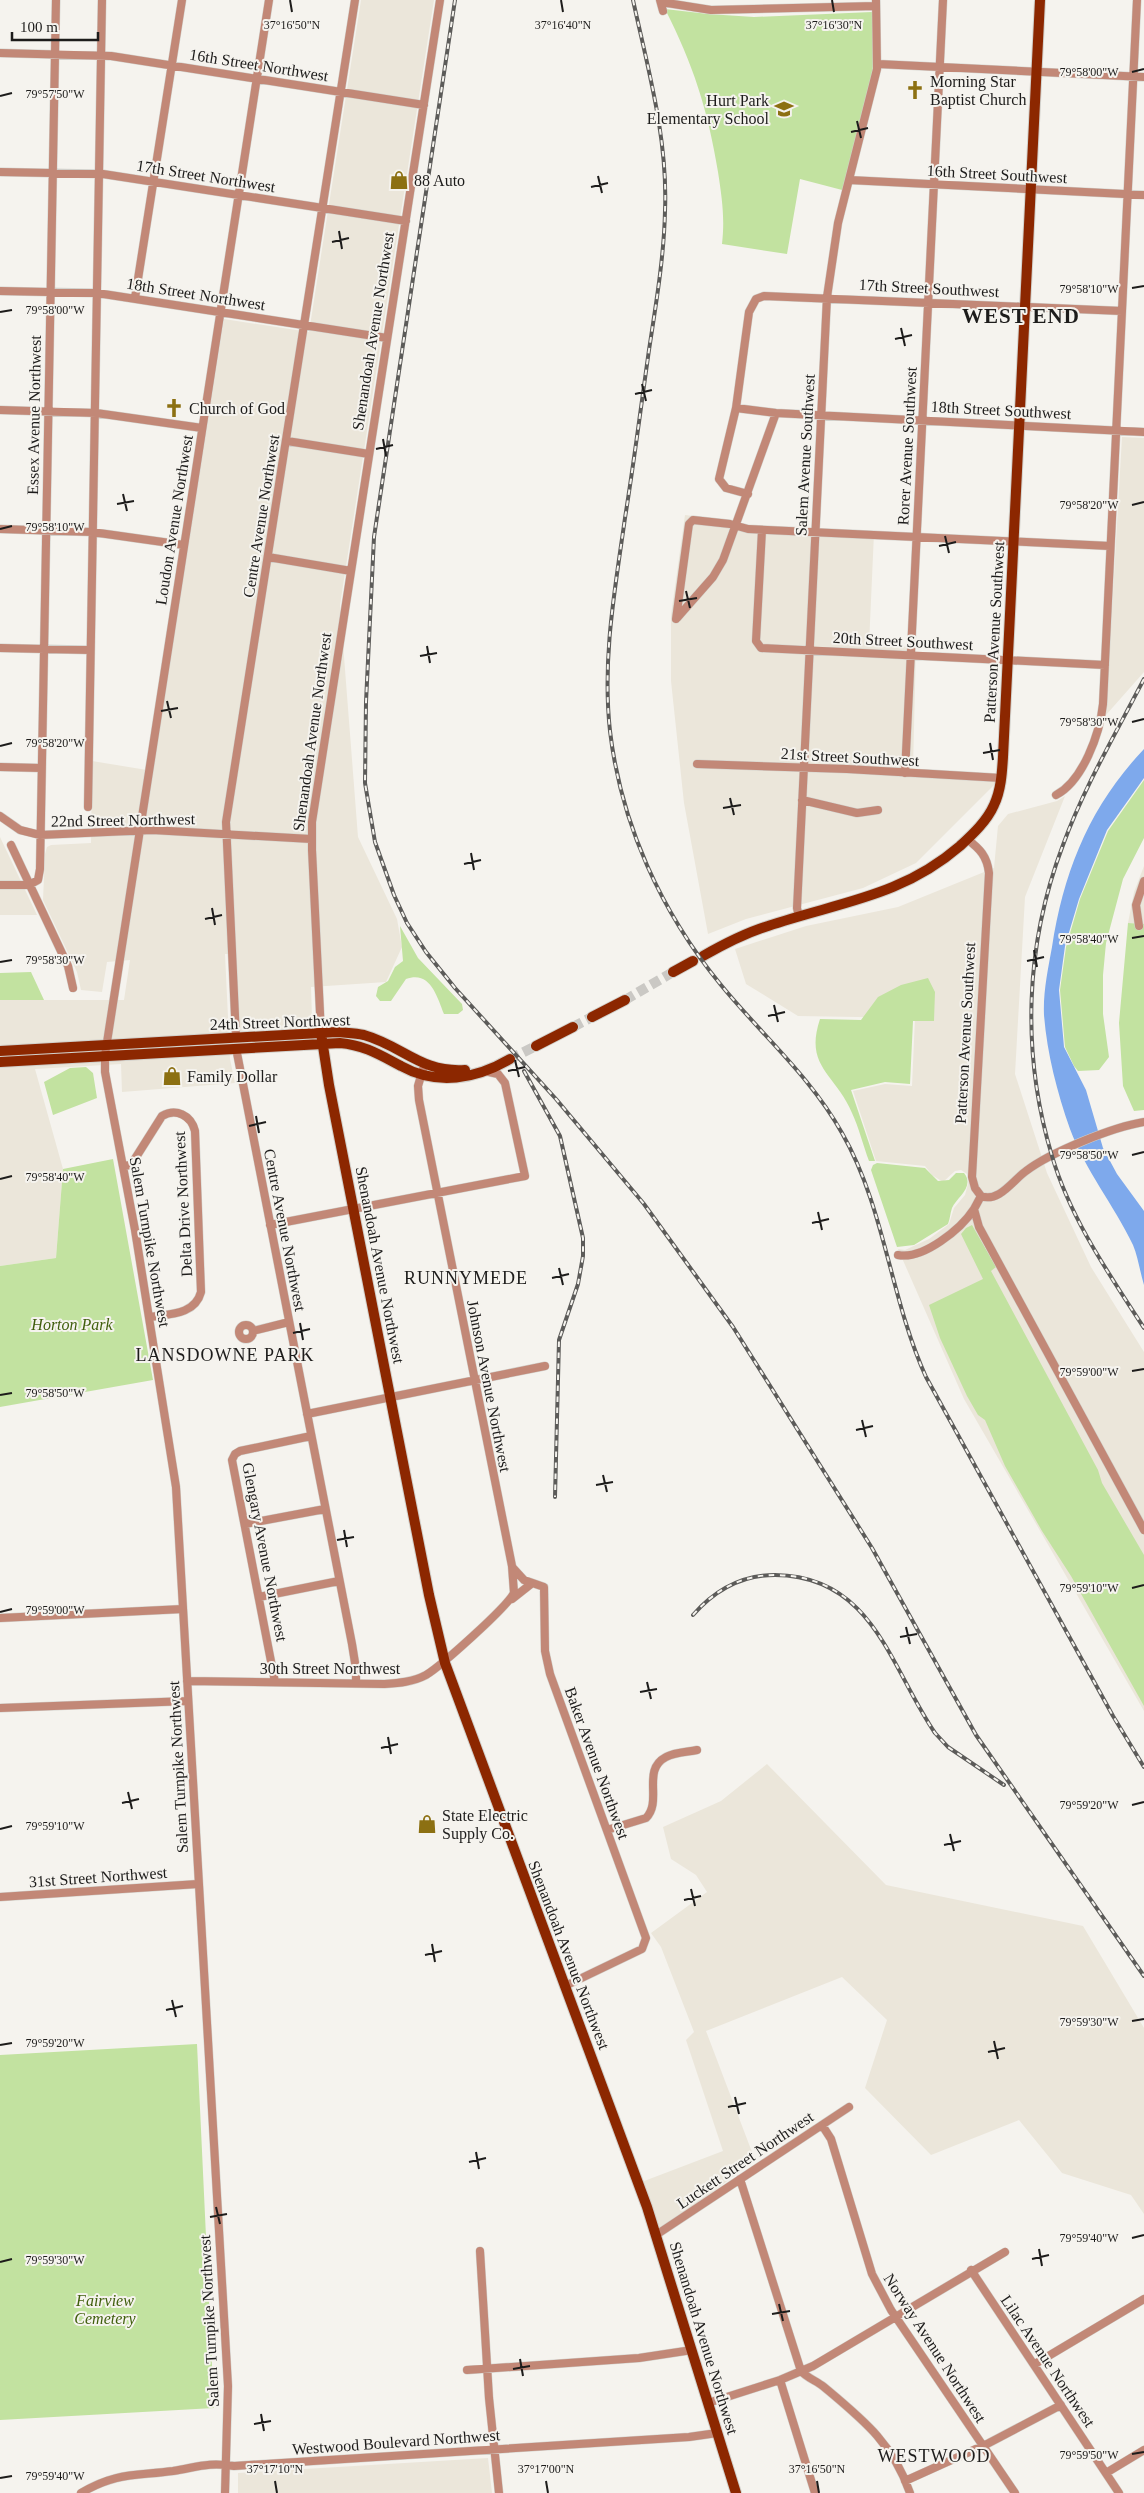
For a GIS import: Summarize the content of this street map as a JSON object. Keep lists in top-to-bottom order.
{
  "streets": {
    "main road": ["Shenandoah Avenue Northwest", "Patterson Avenue Southwest", "24th Street Northwest"],
    "street": [
      "16th Street Northwest",
      "16th Street Southwest",
      "17th Street Northwest",
      "17th Street Southwest",
      "18th Street Northwest",
      "18th Street Southwest",
      "Essex Avenue Northwest",
      "Rorer Avenue Southwest",
      "Salem Avenue Southwest",
      "Centre Avenue Northwest",
      "Loudon Avenue Northwest",
      "20th Street Southwest",
      "21st Street Southwest",
      "22nd Street Northwest",
      "Delta Drive Northwest",
      "Salem Turnpike Northwest",
      "Johnson Avenue Northwest",
      "Glengary Avenue Northwest",
      "30th Street Northwest",
      "Baker Avenue Northwest",
      "31st Street Northwest",
      "Luckett Street Northwest",
      "Norway Avenue Northwest",
      "Lilac Avenue Northwest",
      "Westwood Boulevard Northwest"
    ]
  },
  "crossings": [
    ["16th Street Northwest", "Shenandoah Avenue Northwest"],
    ["16th Street Northwest", "Essex Avenue Northwest"],
    ["16th Street Northwest", "Centre Avenue Northwest"],
    ["16th Street Northwest", "Loudon Avenue Northwest"],
    ["16th Street Southwest", "Rorer Avenue Southwest"],
    ["16th Street Southwest", "Salem Avenue Southwest"],
    ["16th Street Southwest", "Patterson Avenue Southwest"],
    ["17th Street Northwest", "Shenandoah Avenue Northwest"],
    ["17th Street Northwest", "Essex Avenue Northwest"],
    ["17th Street Northwest", "Centre Avenue Northwest"],
    ["17th Street Northwest", "Loudon Avenue Northwest"],
    ["17th Street Southwest", "18th Street Southwest"],
    ["17th Street Southwest", "Rorer Avenue Southwest"],
    ["17th Street Southwest", "Salem Avenue Southwest"],
    ["17th Street Southwest", "Patterson Avenue Southwest"],
    ["18th Street Northwest", "Shenandoah Avenue Northwest"],
    ["18th Street Northwest", "Essex Avenue Northwest"],
    ["18th Street Northwest", "Centre Avenue Northwest"],
    ["18th Street Northwest", "Loudon Avenue Northwest"],
    ["Shenandoah Avenue Northwest", "22nd Street Northwest"],
    ["Shenandoah Avenue Northwest", "24th Street Northwest"],
    ["Shenandoah Avenue Northwest", "30th Street Northwest"],
    ["Shenandoah Avenue Northwest", "Baker Avenue Northwest"],
    ["Shenandoah Avenue Northwest", "Luckett Street Northwest"],
    ["Shenandoah Avenue Northwest", "Westwood Boulevard Northwest"],
    ["18th Street Southwest", "Rorer Avenue Southwest"],
    ["18th Street Southwest", "Salem Avenue Southwest"],
    ["18th Street Southwest", "Patterson Avenue Southwest"],
    ["Essex Avenue Northwest", "22nd Street Northwest"],
    ["Rorer Avenue Southwest", "20th Street Southwest"],
    ["Rorer Avenue Southwest", "21st Street Southwest"],
    ["Salem Avenue Southwest", "20th Street Southwest"],
    ["Salem Avenue Southwest", "21st Street Southwest"],
    ["Centre Avenue Northwest", "22nd Street Northwest"],
    ["Centre Avenue Northwest", "24th Street Northwest"],
    ["Centre Avenue Northwest", "Glengary Avenue Northwest"],
    ["Centre Avenue Northwest", "30th Street Northwest"],
    ["Loudon Avenue Northwest", "22nd Street Northwest"],
    ["Loudon Avenue Northwest", "24th Street Northwest"],
    ["Loudon Avenue Northwest", "Salem Turnpike Northwest"],
    ["Patterson Avenue Southwest", "20th Street Southwest"],
    ["Patterson Avenue Southwest", "21st Street Southwest"],
    ["24th Street Northwest", "Salem Turnpike Northwest"],
    ["24th Street Northwest", "Johnson Avenue Northwest"],
    ["Delta Drive Northwest", "Salem Turnpike Northwest"],
    ["Salem Turnpike Northwest", "30th Street Northwest"],
    ["Salem Turnpike Northwest", "31st Street Northwest"],
    ["Salem Turnpike Northwest", "Westwood Boulevard Northwest"],
    ["Johnson Avenue Northwest", "30th Street Northwest"],
    ["Glengary Avenue Northwest", "30th Street Northwest"],
    ["30th Street Northwest", "Baker Avenue Northwest"],
    ["Luckett Street Northwest", "Norway Avenue Northwest"]
  ],
  "districts": [
    "WEST END",
    "RUNNYMEDE",
    "LANSDOWNE PARK",
    "WESTWOOD"
  ],
  "parks": ["Horton Park", "Fairview Cemetery"],
  "places": {
    "church": ["Morning Star Baptist Church", "Church of God"],
    "school or university": ["Hurt Park Elementary School"],
    "shop": ["88 Auto", "Family Dollar", "State Electric Supply Co."]
  },
  "scale_bar": "100 m",
  "coordinates": [
    "37°16'50\"N",
    "37°16'40\"N",
    "37°16'30\"N",
    "79°58'00\"W",
    "79°57'50\"W",
    "79°58'10\"W",
    "79°58'20\"W",
    "79°58'30\"W",
    "79°58'40\"W",
    "79°58'50\"W",
    "79°59'00\"W",
    "79°59'10\"W",
    "79°59'20\"W",
    "79°59'30\"W",
    "79°59'40\"W",
    "79°59'50\"W",
    "37°17'10\"N",
    "37°17'00\"N"
  ]
}
